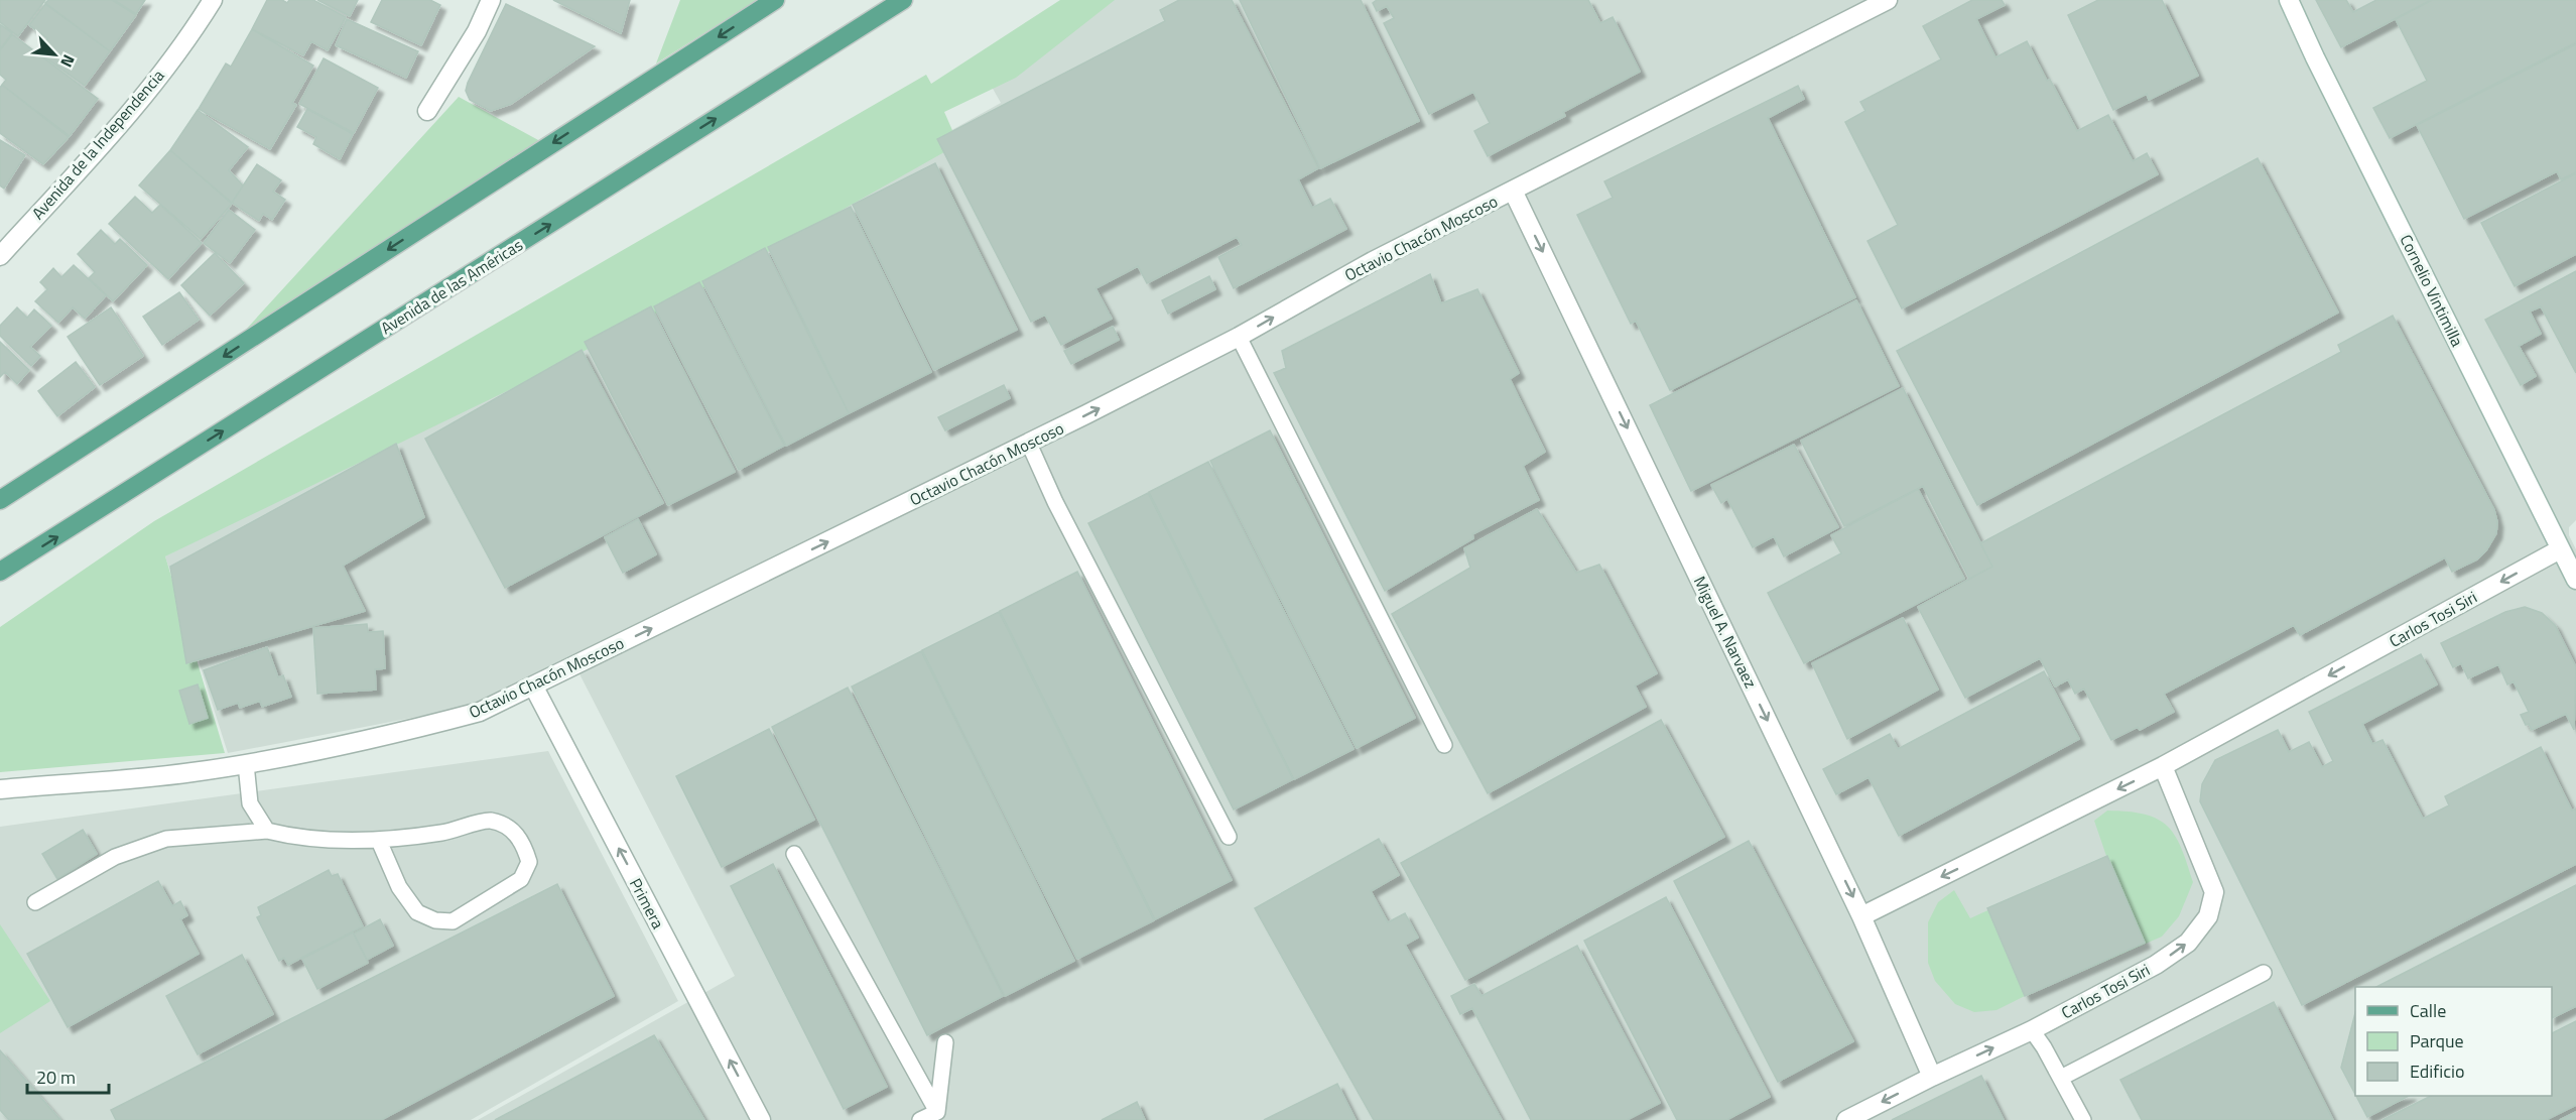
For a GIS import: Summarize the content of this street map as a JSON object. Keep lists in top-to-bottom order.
{
  "streets": {
    "main road": ["Avenida de las Américas"],
    "street": [
      "Avenida de la Independencia",
      "Octavio Chacón Moscoso",
      "Cornelio Vintimilla",
      "Carlos Tosi Siri",
      "Miguel A. Narvaez",
      "Primera"
    ]
  },
  "crossings": [
    ["Octavio Chacón Moscoso", "Miguel A. Narvaez"],
    ["Octavio Chacón Moscoso", "Primera"],
    ["Cornelio Vintimilla", "Carlos Tosi Siri"],
    ["Carlos Tosi Siri", "Miguel A. Narvaez"]
  ],
  "one_way": ["Octavio Chacón Moscoso", "Miguel A. Narvaez", "Primera"],
  "legend": ["Calle", "Parque", "Edificio"],
  "scale_bar": "20 m",
  "north": "bottom right"
}
